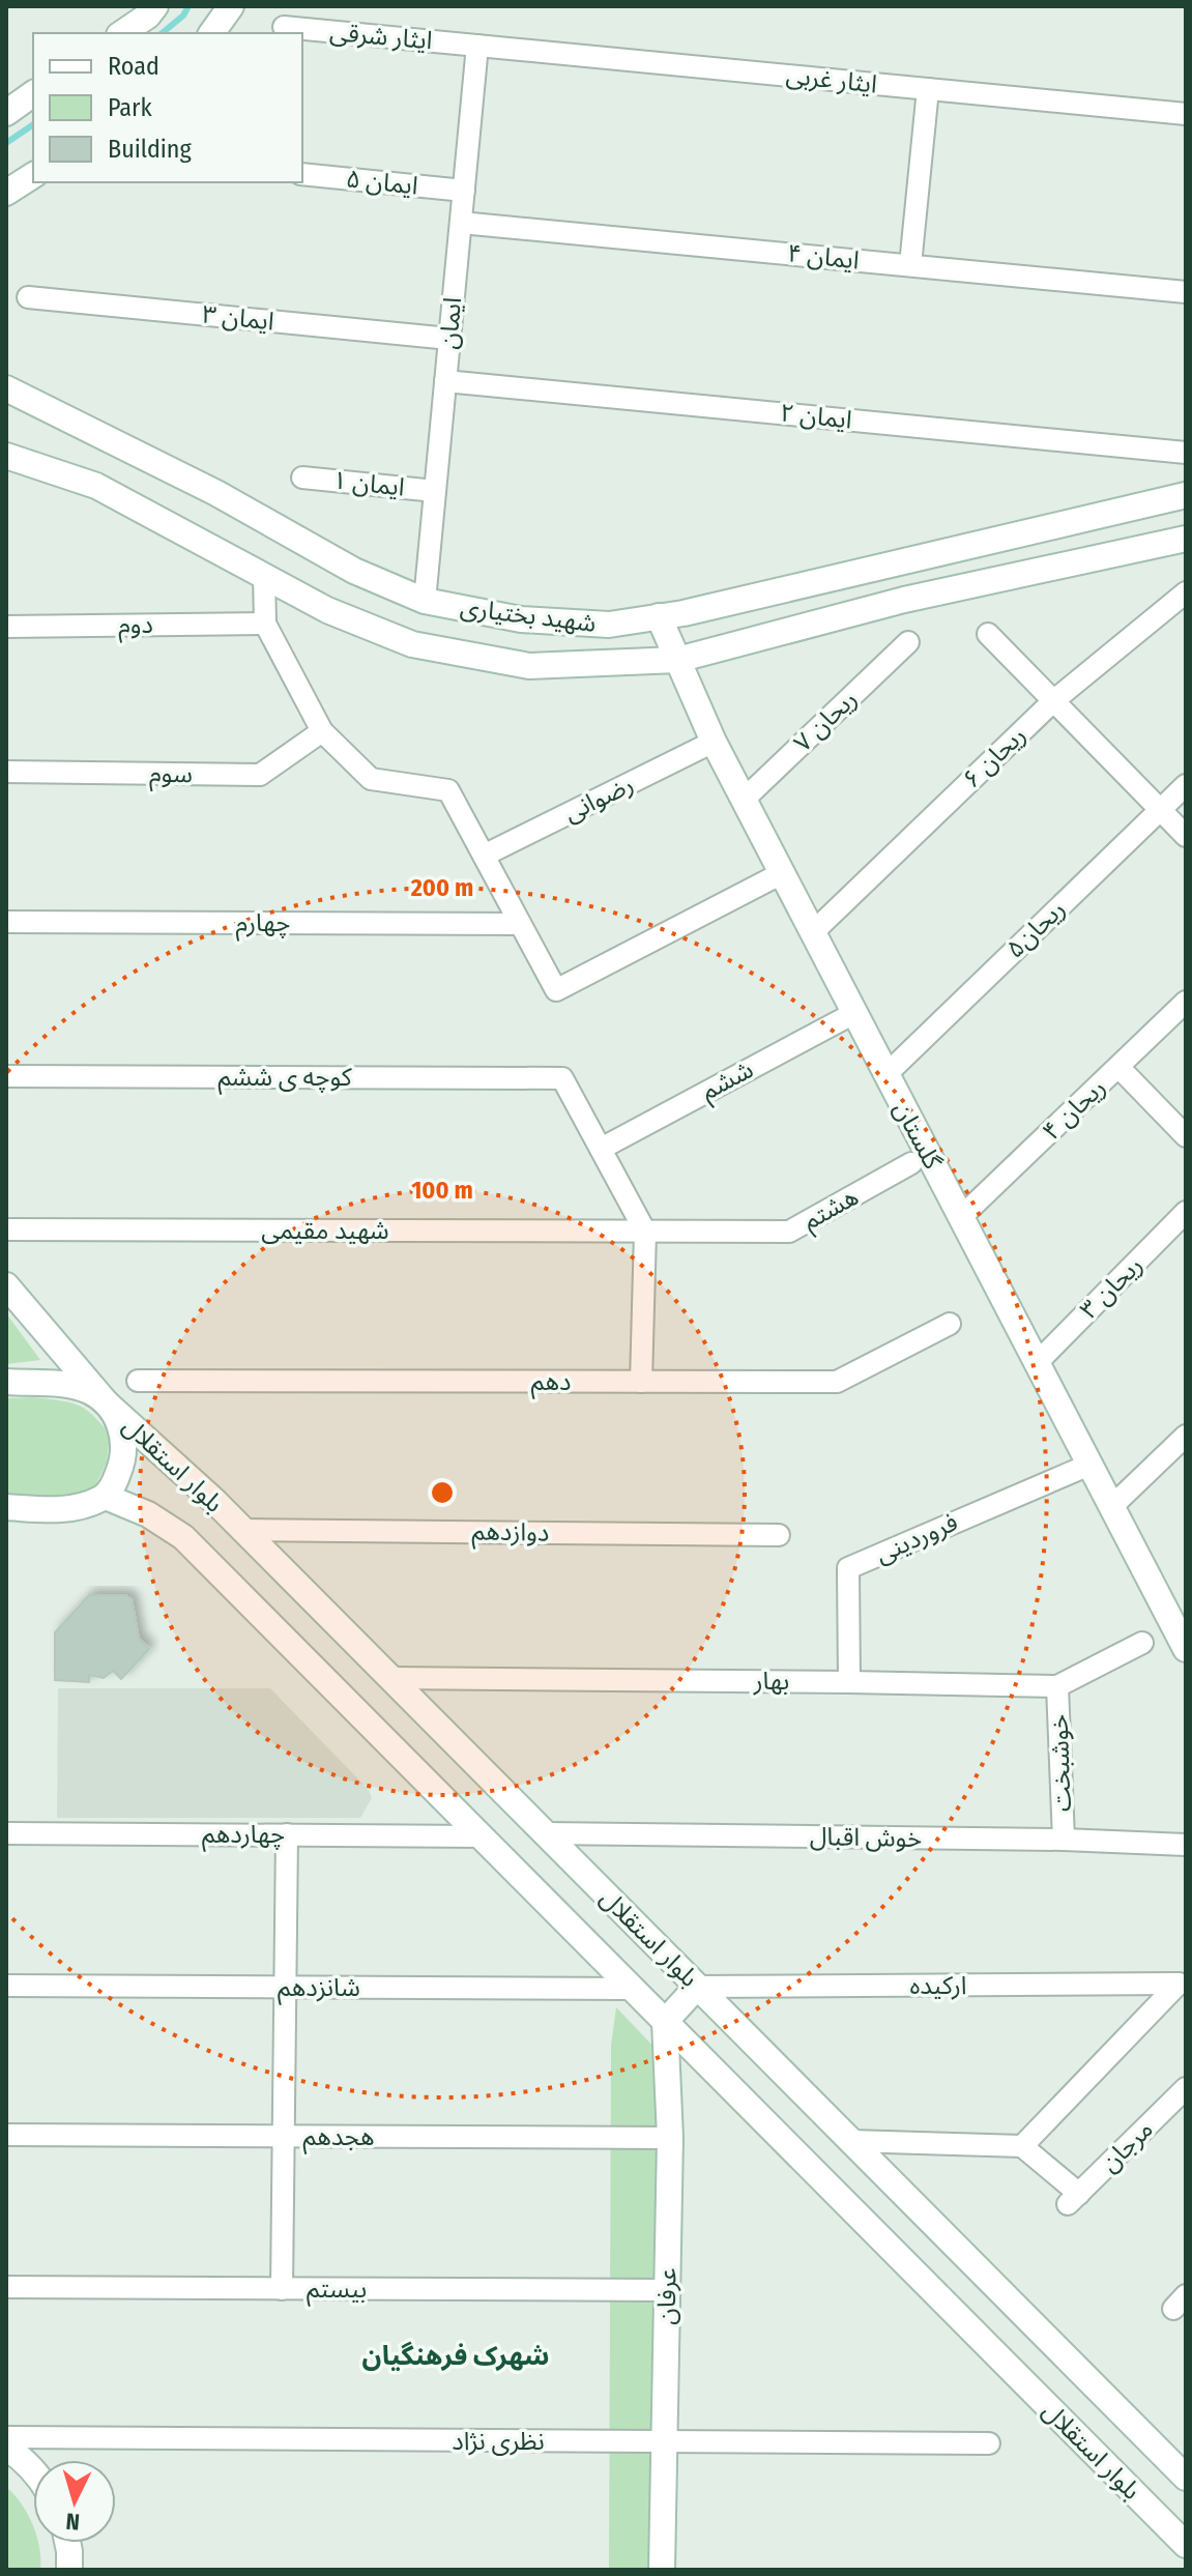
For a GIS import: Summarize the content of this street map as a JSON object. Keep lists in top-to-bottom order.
{
  "streets": {
    "main road": [
      "شهید بختیاری",
      "گلستان",
      "بلوار استقلال",
      "عرفان"
    ],
    "street": [
      "ایثار شرقی",
      "ایثار غربی",
      "ایمان ۵",
      "ایمان ۴",
      "ایمان ۳",
      "ایمان",
      "ایمان ۲",
      "ایمان ۱",
      "دوم",
      "ریحان ۷",
      "ریحان ۶",
      "سوم",
      "رضوانی",
      "چهارم",
      "ریحان۵",
      "کوچه ی ششم",
      "ششم",
      "ریحان ۴",
      "هشتم",
      "شهید مقیمی",
      "ریحان ۳",
      "دهم",
      "دوازدهم",
      "فروردینی",
      "بهار",
      "خوشبخت",
      "چهاردهم",
      "خوش اقبال",
      "ارکیده",
      "شانزدهم",
      "هجدهم",
      "مرجان",
      "بیستم",
      "نظری نژاد"
    ]
  },
  "crossings": [
    ["ایثار شرقی", "ایثار غربی"],
    ["ایثار شرقی", "ایمان"],
    ["ایثار غربی", "ایمان"],
    ["ایمان ۵", "ایمان"],
    ["ایمان ۴", "ایمان"],
    ["ایمان ۳", "ایمان"],
    ["ایمان", "ایمان ۲"],
    ["ایمان", "ایمان ۱"],
    ["ایمان", "شهید بختیاری"],
    ["شهید بختیاری", "گلستان"],
    ["ریحان ۷", "گلستان"],
    ["ریحان ۶", "گلستان"],
    ["رضوانی", "گلستان"],
    ["ریحان۵", "گلستان"],
    ["کوچه ی ششم", "ششم"],
    ["ششم", "گلستان"],
    ["ریحان ۴", "گلستان"],
    ["گلستان", "ریحان ۳"],
    ["گلستان", "فروردینی"],
    ["هشتم", "شهید مقیمی"],
    ["بلوار استقلال", "دوازدهم"],
    ["بلوار استقلال", "بهار"],
    ["بلوار استقلال", "چهاردهم"],
    ["بلوار استقلال", "خوش اقبال"],
    ["بلوار استقلال", "ارکیده"],
    ["بلوار استقلال", "شانزدهم"],
    ["بلوار استقلال", "عرفان"],
    ["فروردینی", "بهار"],
    ["بهار", "خوشبخت"],
    ["خوشبخت", "خوش اقبال"],
    ["ارکیده", "مرجان"],
    ["هجدهم", "عرفان"],
    ["بیستم", "عرفان"],
    ["عرفان", "نظری نژاد"]
  ],
  "districts": ["شهرک فرهنگیان"],
  "legend": ["Road", "Park", "Building"],
  "north": "bottom",
  "rings": ["200 m", "100 m"]
}
